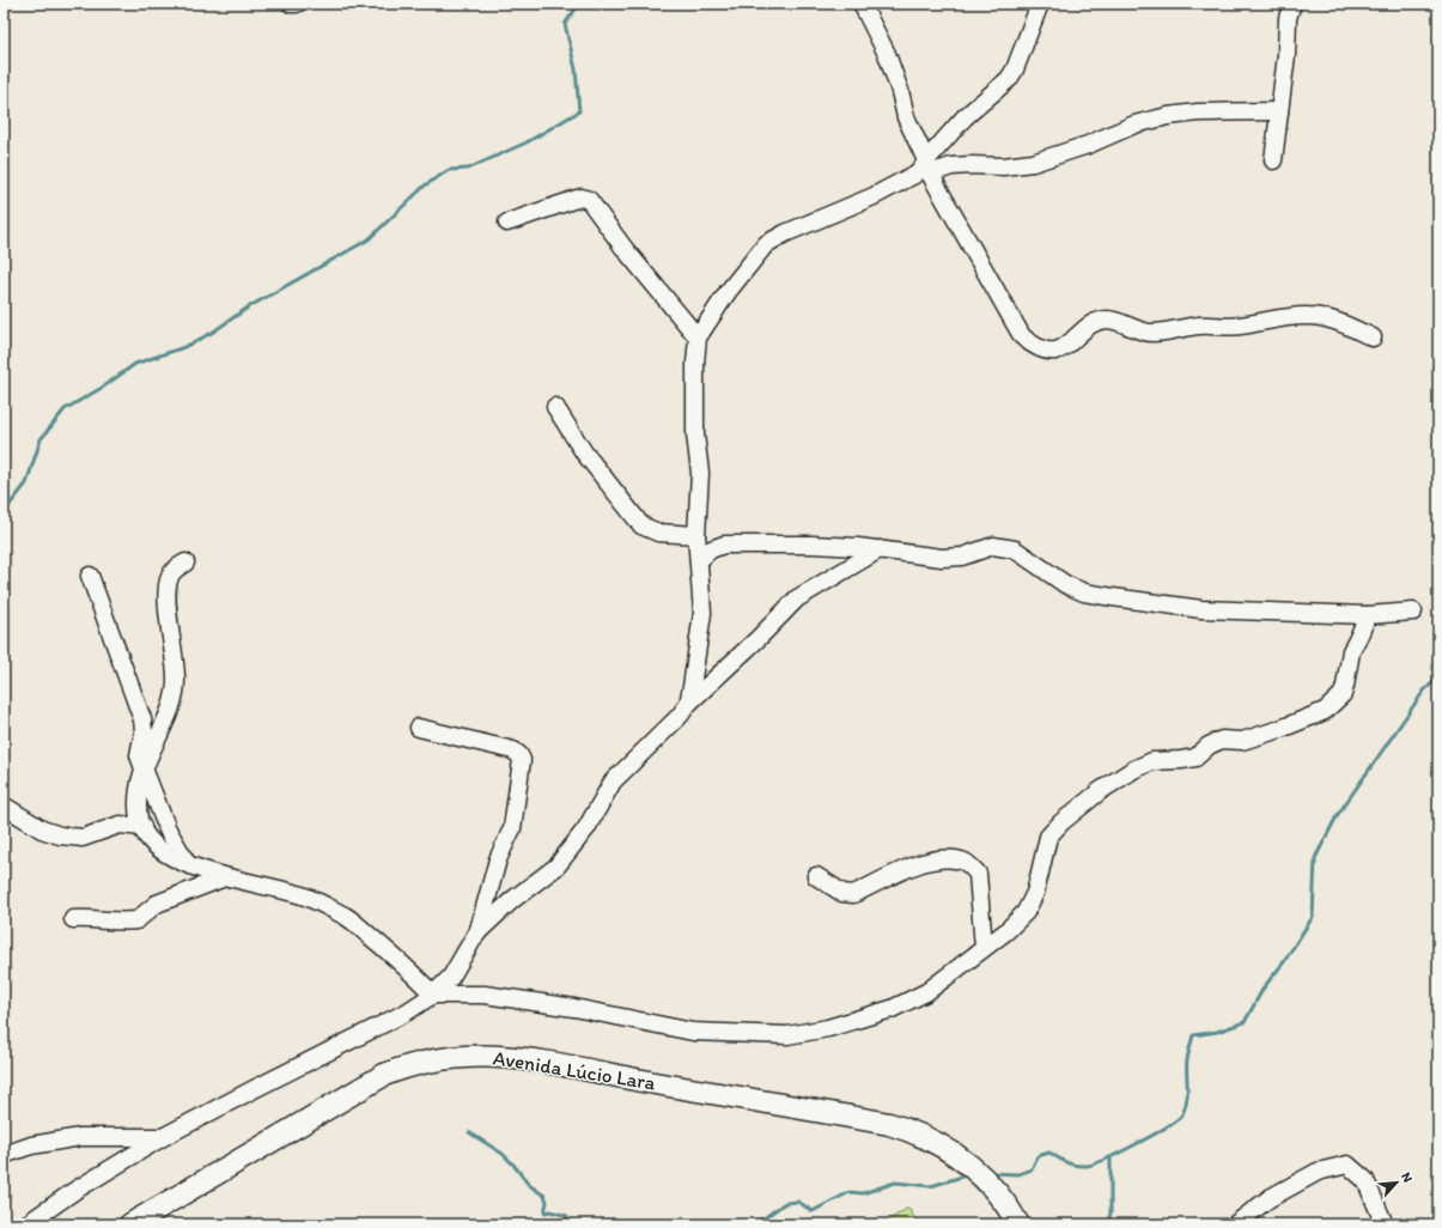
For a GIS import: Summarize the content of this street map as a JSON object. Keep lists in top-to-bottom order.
{
  "streets": {
    "main road": ["Avenida Lúcio Lara"]
  },
  "north": "top right"
}
